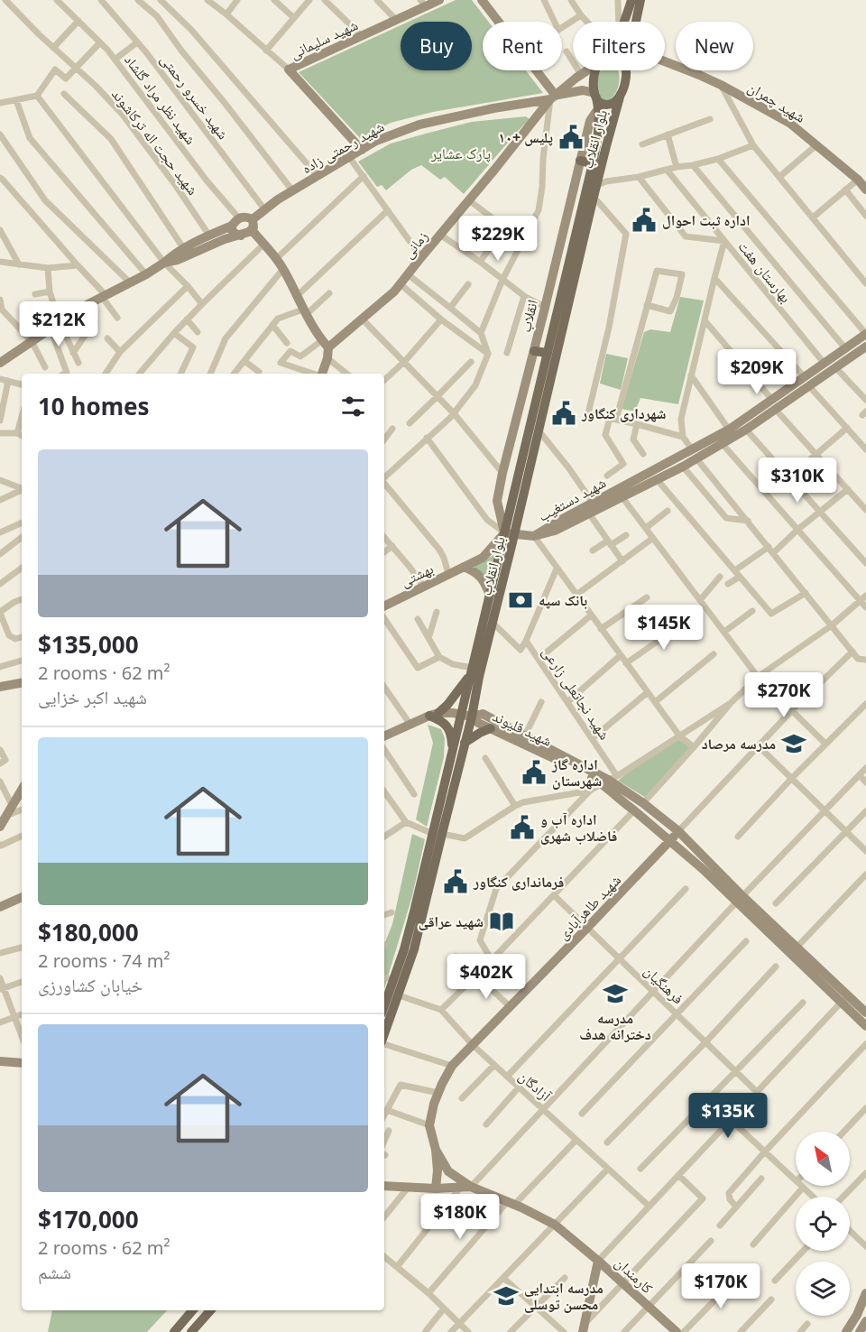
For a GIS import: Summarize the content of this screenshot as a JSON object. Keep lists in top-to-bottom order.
{
  "streets": {
    "main road": ["بلوار انقلاب"],
    "street": [
      "شهید سلیمانی",
      "شهید خسرو رحمتی",
      "شهید نظر مراد گلشاد",
      "شهید چمران",
      "شهید حجت اله ترکاشوند",
      "شهید رحمتی زاده",
      "زمانی",
      "بهارستان هفت",
      "انقلاب",
      "شهید دستغیب",
      "بهشتی",
      "شهید نجاتعلی زارعی",
      "شهید قلیوند",
      "شهید طاهرآبادی",
      "فرهنگیان",
      "آزادگان",
      "کارمندان"
    ]
  },
  "crossings": [
    ["شهید سلیمانی", "شهید رحمتی زاده"],
    ["شهید خسرو رحمتی", "شهید رحمتی زاده"],
    ["شهید نظر مراد گلشاد", "شهید رحمتی زاده"],
    ["بلوار انقلاب", "شهید رحمتی زاده"],
    ["بلوار انقلاب", "انقلاب"],
    ["بلوار انقلاب", "بهشتی"],
    ["بلوار انقلاب", "شهید قلیوند"],
    ["بلوار انقلاب", "آزادگان"],
    ["شهید رحمتی زاده", "زمانی"],
    ["بهارستان هفت", "شهید دستغیب"],
    ["انقلاب", "بهشتی"],
    ["شهید نجاتعلی زارعی", "شهید قلیوند"],
    ["شهید قلیوند", "شهید طاهرآبادی"],
    ["شهید طاهرآبادی", "فرهنگیان"],
    ["شهید طاهرآبادی", "آزادگان"]
  ],
  "parks": ["پارک عشایر"],
  "places": {
    "public building": [
      "پلیس +۱۰",
      "اداره ثبت احوال",
      "شهرداری کنگاور",
      "اداره گاز شهرستان",
      "اداره آب و فاضلاب شهری",
      "فرمانداری کنگاور"
    ],
    "bank": ["بانک سپه"],
    "school or university": ["مدرسه مرصاد", "مدرسه دخترانه هدف", "مدرسه ابتدایی محسن توسلی"],
    "library": ["شهید عراقی"]
  },
  "north": "top left",
  "page": {
    "chip": [
      "Buy",
      "Rent",
      "Filters",
      "New"
    ],
    "price": [
      "$229K",
      "$212K",
      "$209K",
      "$310K",
      "$145K",
      "$270K",
      "$402K",
      "$135K",
      "$180K",
      "$170K"
    ],
    "heading": "10 homes",
    "list": [
      {
        "name": "$135,000",
        "note": "2 rooms · 62 m² · شهید اکبر خزایی"
      },
      {
        "name": "$180,000",
        "note": "2 rooms · 74 m² · خیابان کشاورزی"
      },
      {
        "name": "$170,000",
        "note": "2 rooms · 62 m² · ششم"
      }
    ]
  }
}
